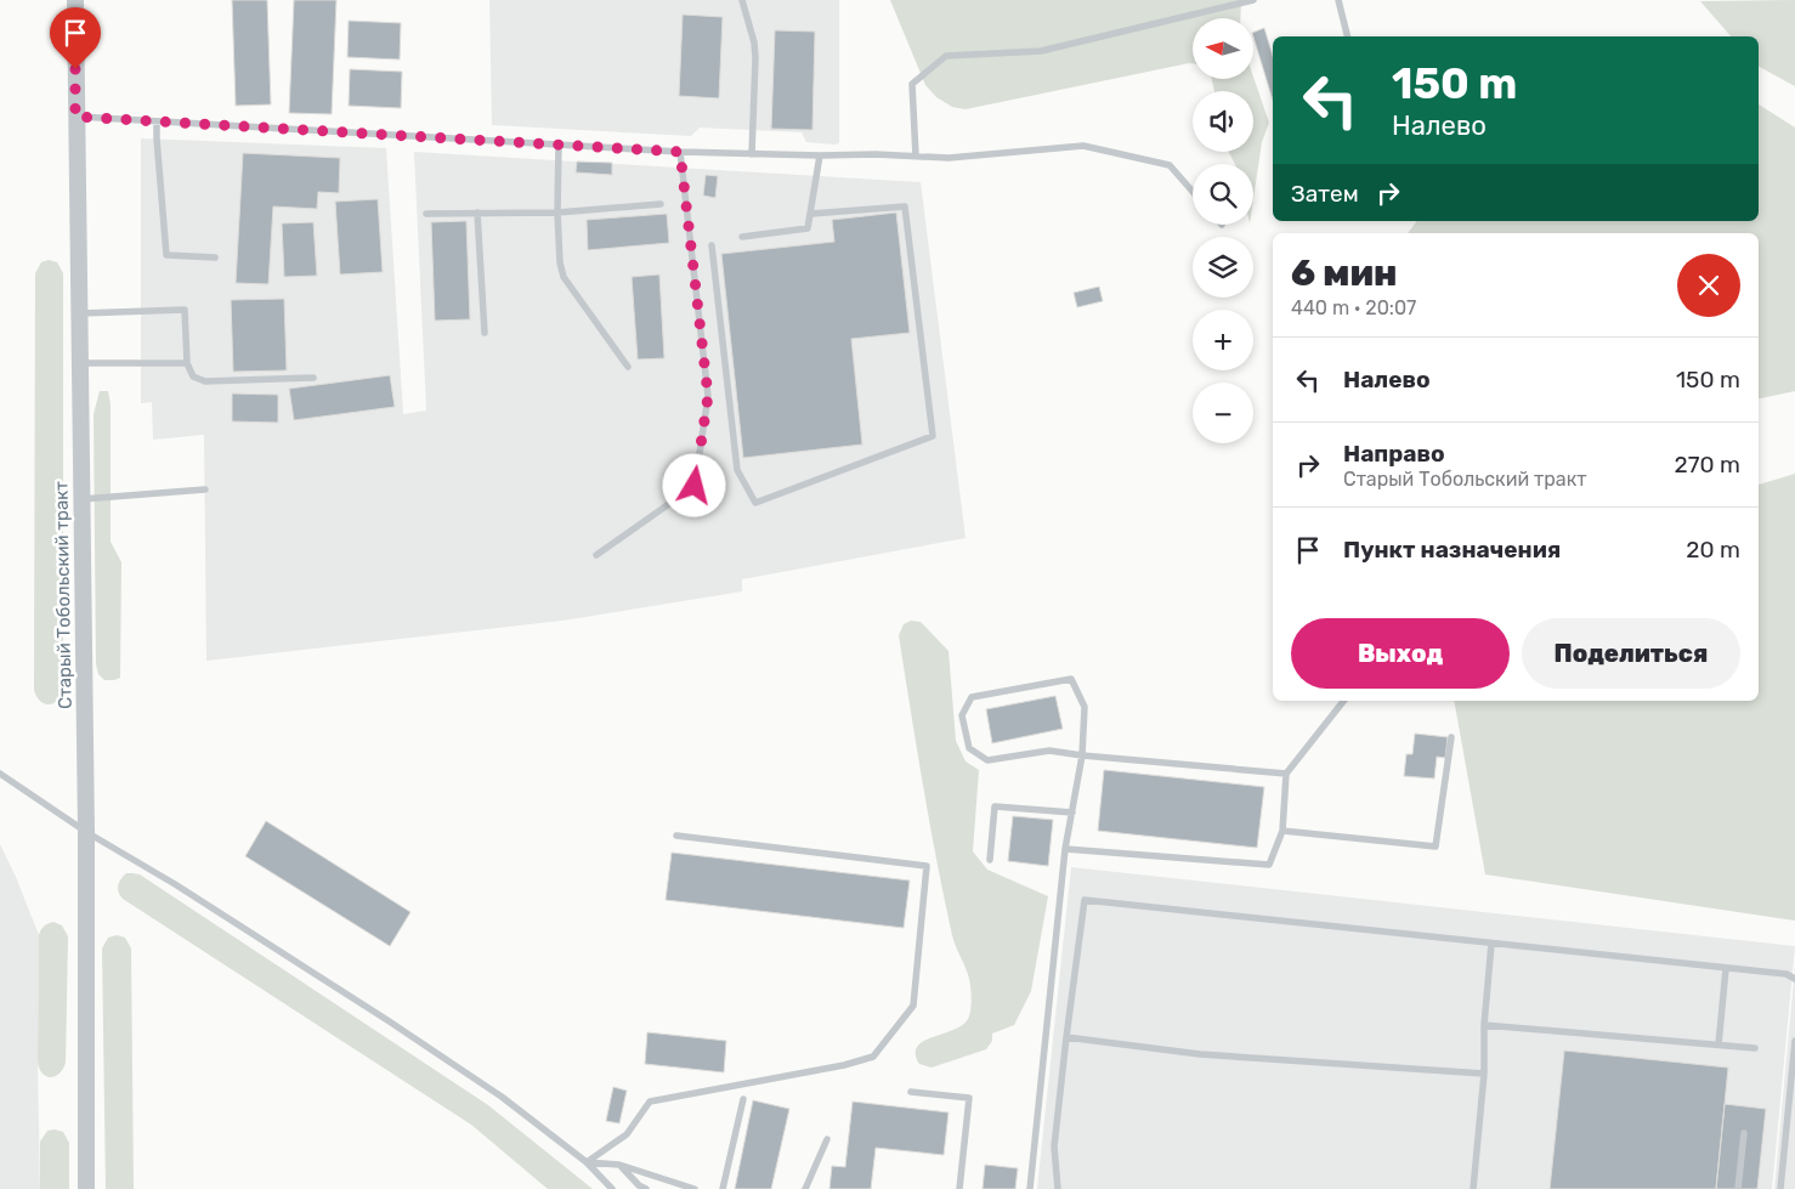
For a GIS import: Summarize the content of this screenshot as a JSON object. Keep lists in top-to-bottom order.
{
  "streets": {
    "street": ["Старый Тобольский тракт"]
  },
  "north": "left",
  "page": {
    "map_buttons": ["+", "−"],
    "turn": ["150 m", "Налево"],
    "then": "Затем",
    "heading": ["6 мин", "440 m · 20:07"],
    "list": [
      {
        "name": "Налево",
        "value": "150 m"
      },
      {
        "name": "Направо",
        "note": "Старый Тобольский тракт",
        "value": "270 m"
      },
      {
        "name": "Пункт назначения",
        "value": "20 m"
      }
    ],
    "buttons": ["Выход", "Поделиться"]
  }
}
